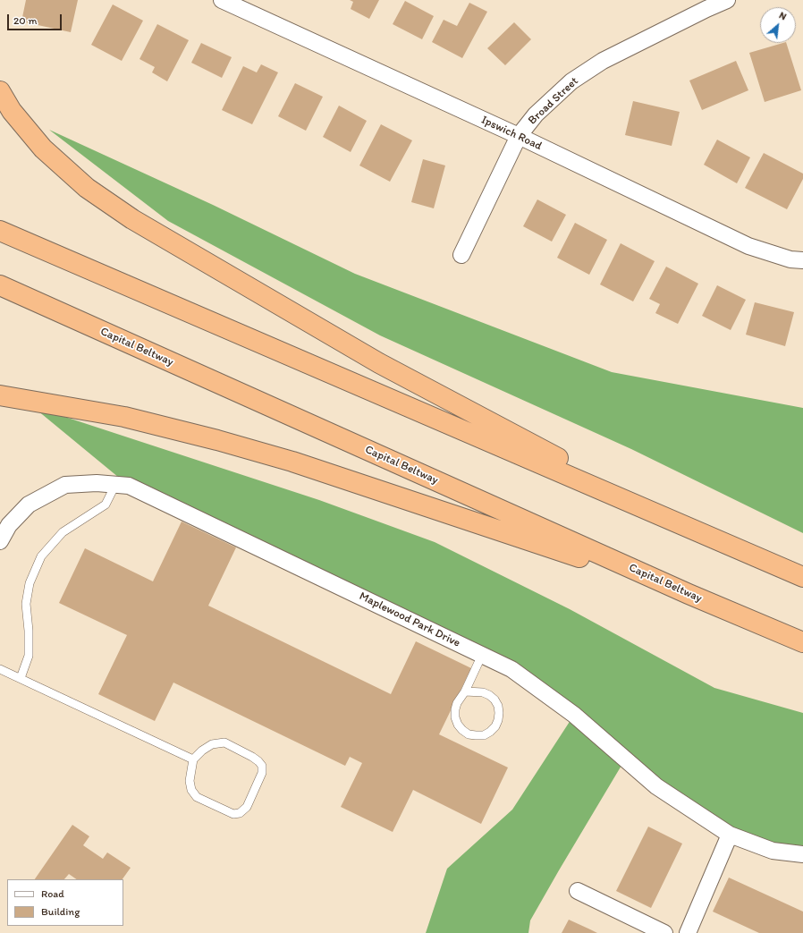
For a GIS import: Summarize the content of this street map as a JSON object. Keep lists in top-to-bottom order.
{
  "streets": {
    "highway": ["Capital Beltway"],
    "street": ["Broad Street", "Ipswich Road", "Maplewood Park Drive"]
  },
  "crossings": [
    ["Broad Street", "Ipswich Road"]
  ],
  "legend": ["Road", "Building"],
  "scale_bar": "20 m",
  "north": "top right"
}
